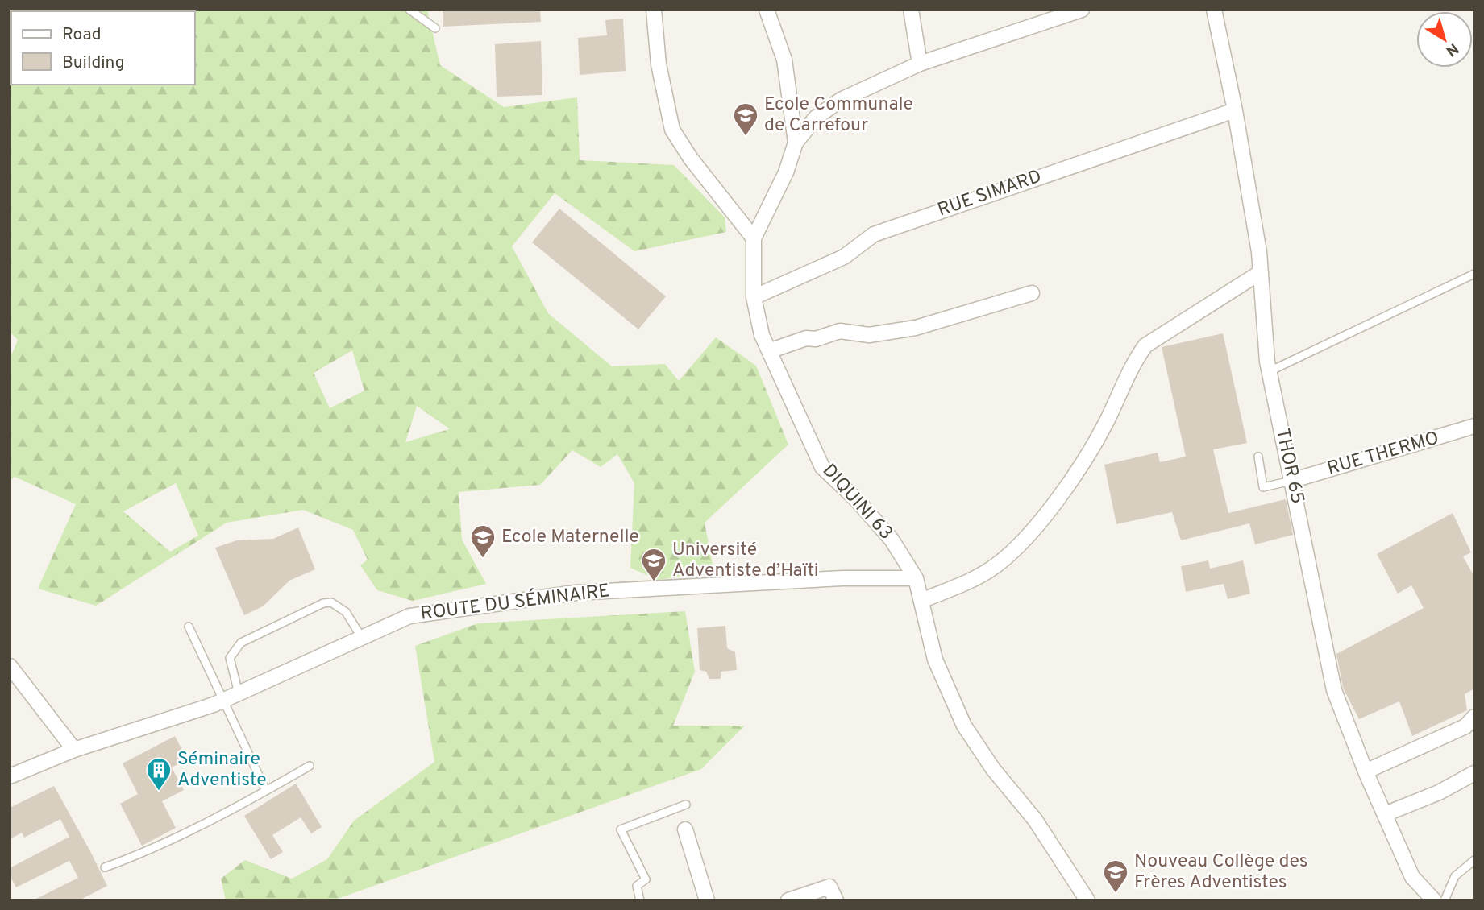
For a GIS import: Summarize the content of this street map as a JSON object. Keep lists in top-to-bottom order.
{
  "streets": {
    "street": [
      "RUE SIMARD",
      "RUE THERMO",
      "THOR 65",
      "DIQUINI 63",
      "ROUTE DU SÉMINAIRE"
    ]
  },
  "crossings": [
    ["RUE SIMARD", "THOR 65"],
    ["RUE SIMARD", "DIQUINI 63"],
    ["RUE THERMO", "THOR 65"],
    ["DIQUINI 63", "ROUTE DU SÉMINAIRE"]
  ],
  "places": {
    "school or university": [
      "Ecole Communale de Carrefour",
      "Ecole Maternelle",
      "Université Adventiste d’Haïti",
      "Nouveau Collège des Frères Adventistes"
    ],
    "building": ["Séminaire Adventiste"]
  },
  "legend": ["Road", "Building"],
  "north": "bottom right"
}
